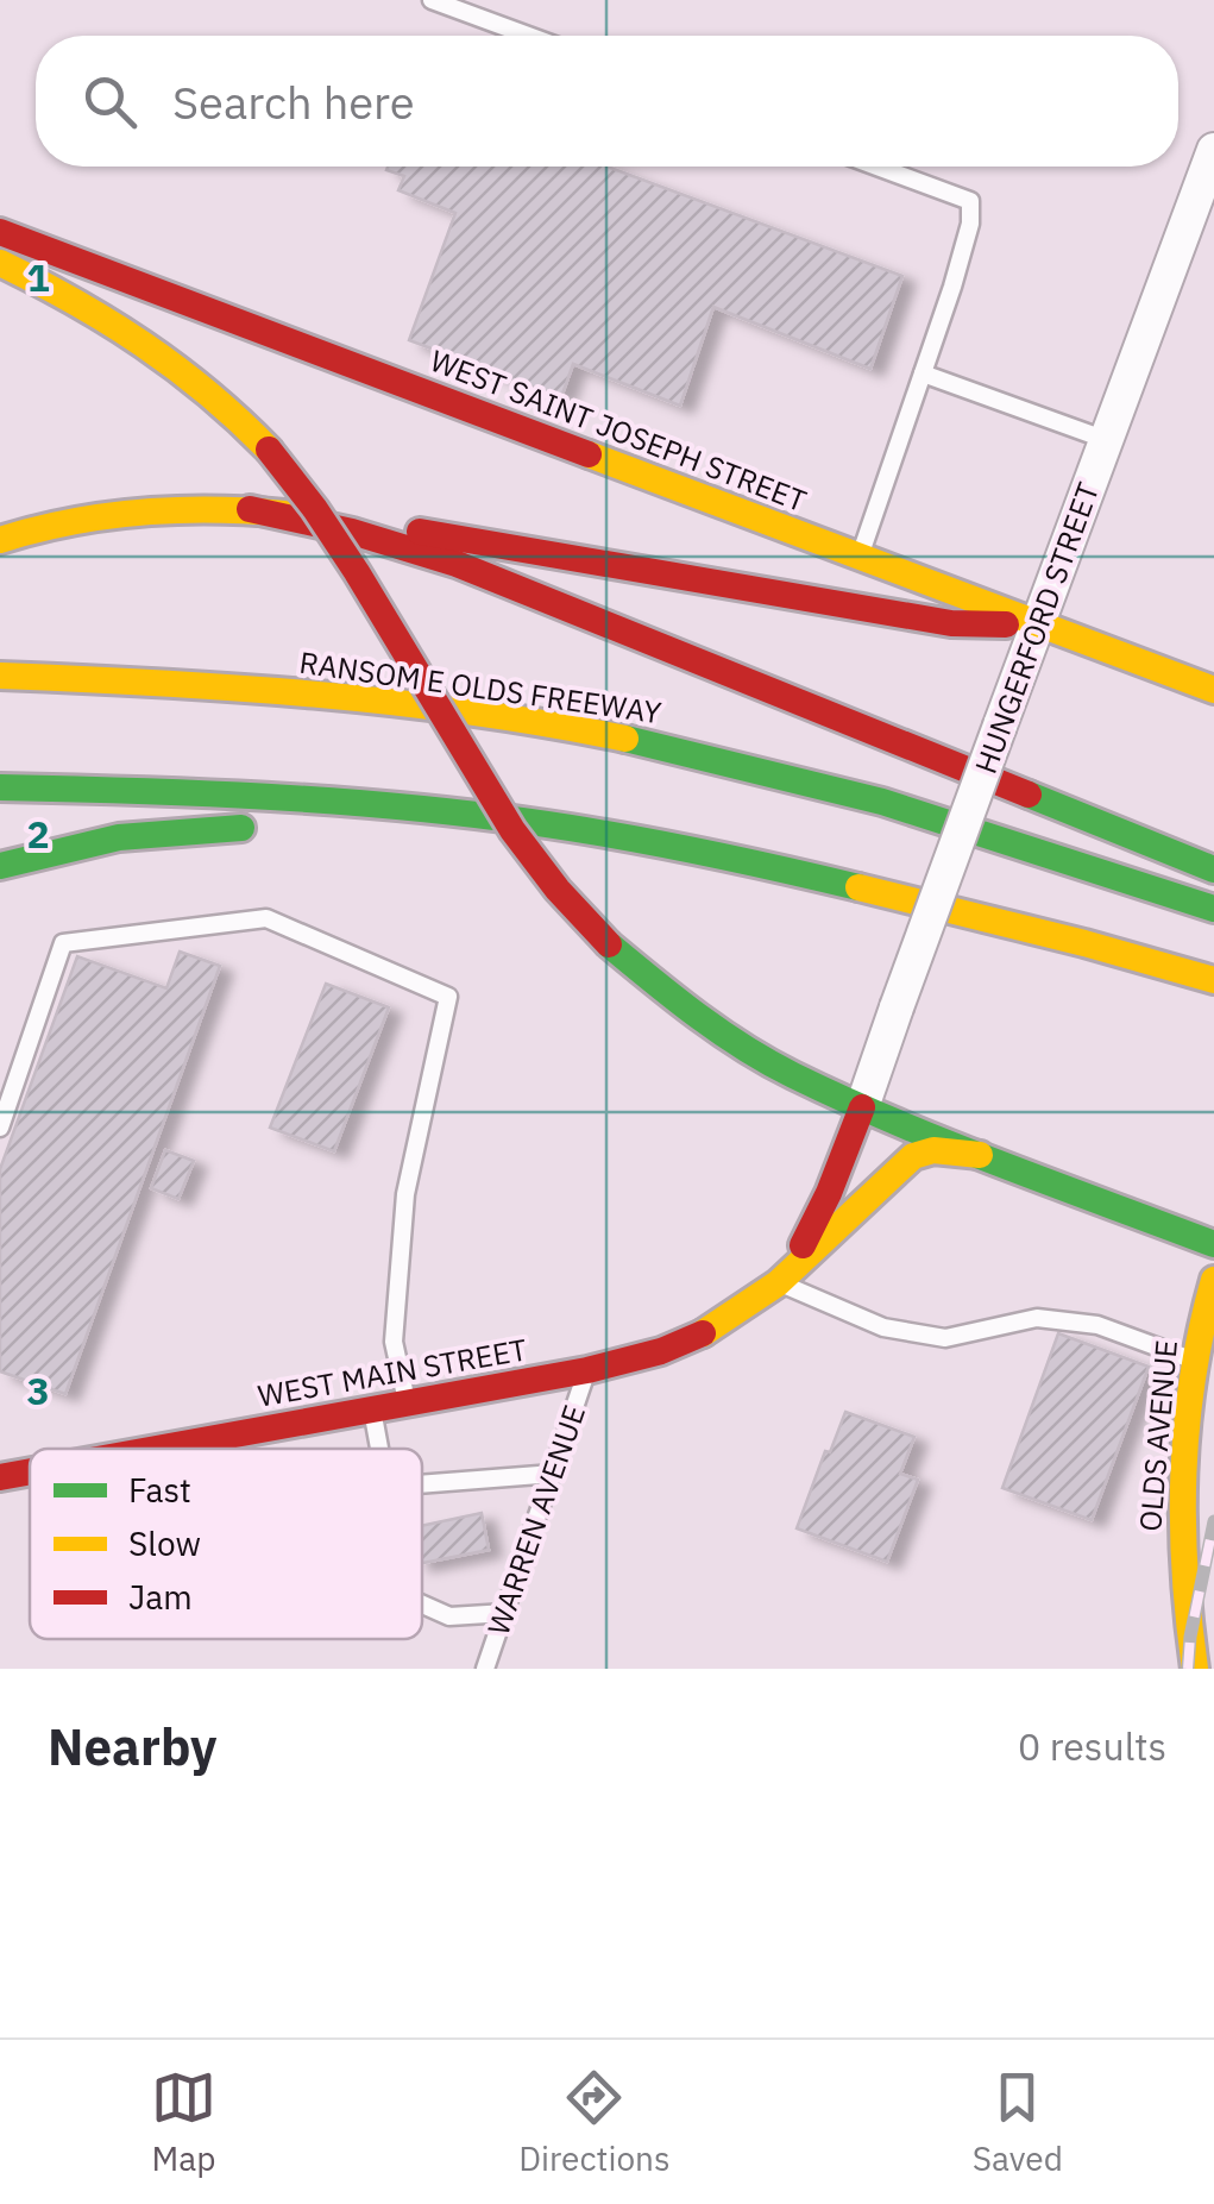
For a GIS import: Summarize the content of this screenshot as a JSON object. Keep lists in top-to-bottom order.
{
  "streets": {
    "main road": [
      "WEST SAINT JOSEPH STREET",
      "RANSOM E OLDS FREEWAY",
      "WEST MAIN STREET",
      "OLDS AVENUE"
    ],
    "street": ["HUNGERFORD STREET"],
    "lane": ["WARREN AVENUE"]
  },
  "crossings": [
    ["WEST SAINT JOSEPH STREET", "HUNGERFORD STREET"],
    ["HUNGERFORD STREET", "WEST MAIN STREET"],
    ["WEST MAIN STREET", "WARREN AVENUE"]
  ],
  "legend": ["Fast", "Slow", "Jam"],
  "page": {
    "search": "Search here",
    "heading": ["Nearby", "0 results"],
    "nav": ["Map", "Directions", "Saved"]
  },
  "grid": {
    "rows": ["1", "2", "3"]
  }
}
